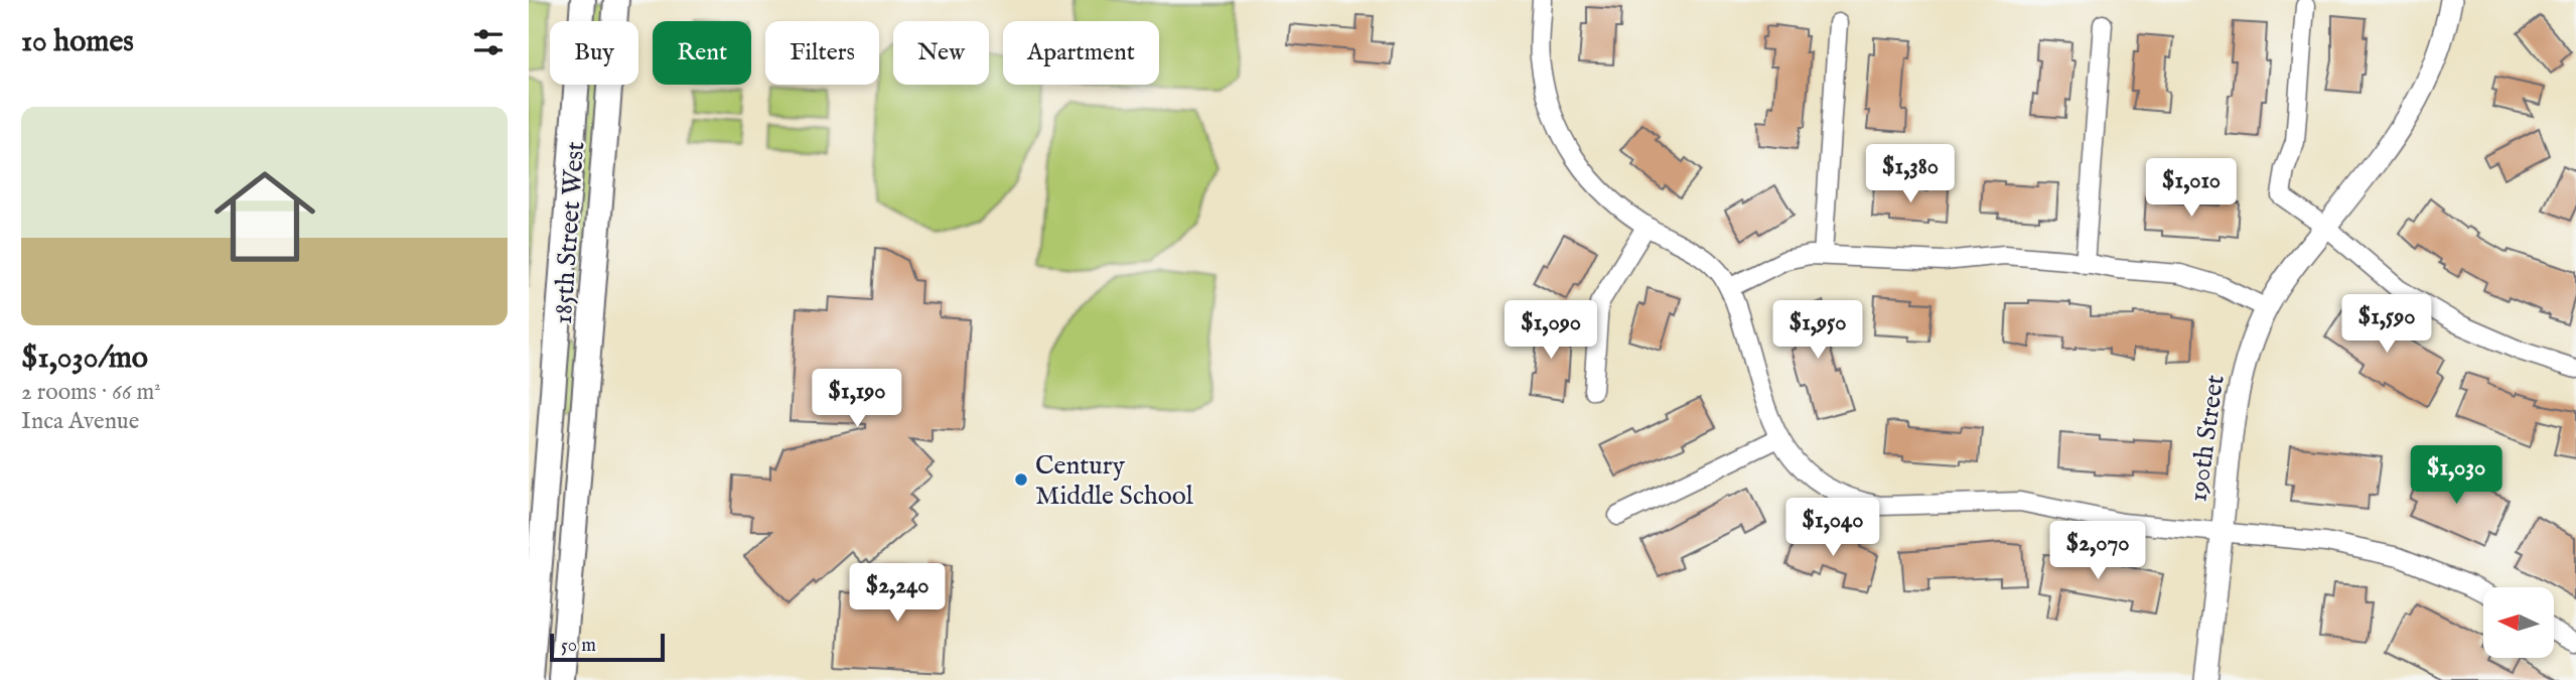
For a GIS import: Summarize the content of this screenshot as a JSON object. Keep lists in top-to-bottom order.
{
  "streets": {
    "main road": ["185th Street West"],
    "street": ["190th Street"]
  },
  "places": ["Century Middle School"],
  "scale_bar": "50 m",
  "north": "left",
  "page": {
    "heading": "10 homes",
    "chip": [
      "Buy",
      "Rent",
      "Filters",
      "New",
      "Apartment"
    ],
    "list": [
      {
        "name": "$1,030/mo",
        "note": "2 rooms · 66 m² · Inca Avenue"
      }
    ],
    "price": [
      "$1,380",
      "$1,010",
      "$1,590",
      "$1,090",
      "$1,950",
      "$1,190",
      "$1,030",
      "$1,040",
      "$2,070",
      "$2,240"
    ],
    "scale": "50 m"
  }
}
